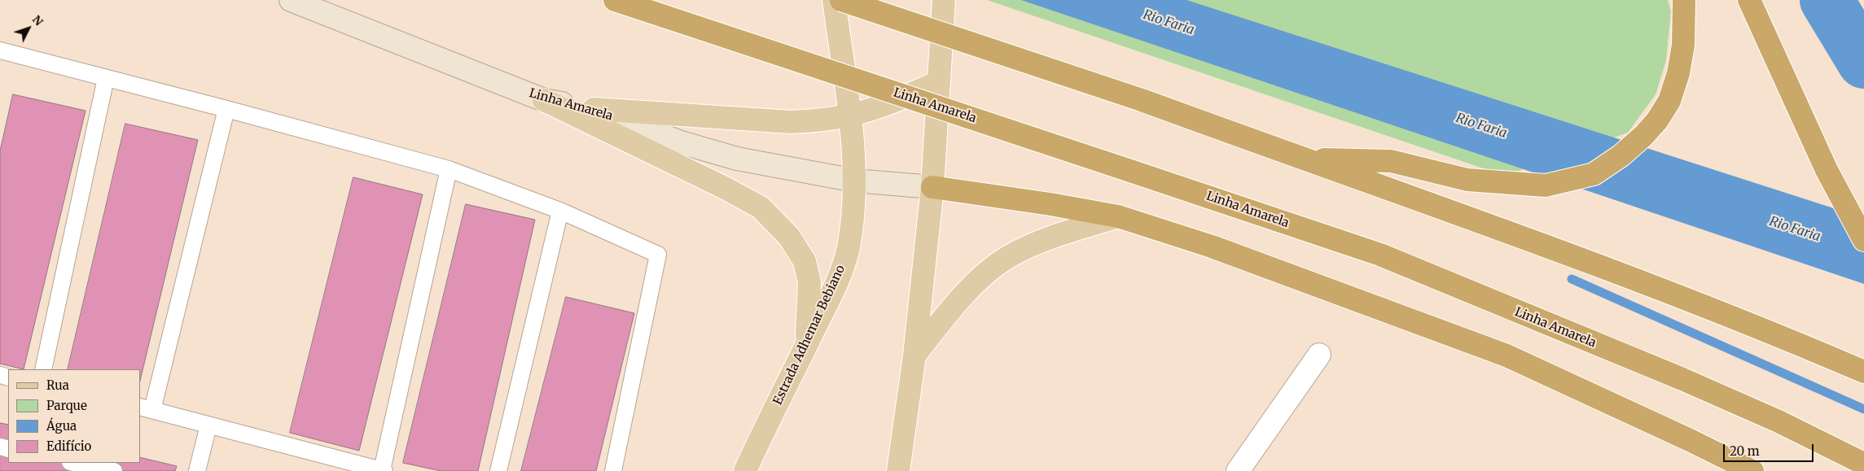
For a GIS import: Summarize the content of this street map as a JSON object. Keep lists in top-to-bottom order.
{
  "streets": {
    "highway": ["Linha Amarela"],
    "main road": ["Estrada Adhemar Bebiano"]
  },
  "crossings": [
    ["Linha Amarela", "Estrada Adhemar Bebiano"]
  ],
  "water": ["Rio Faria"],
  "legend": [
    "Rua",
    "Parque",
    "Água",
    "Edifício"
  ],
  "scale_bar": "20 m",
  "north": "top right"
}
